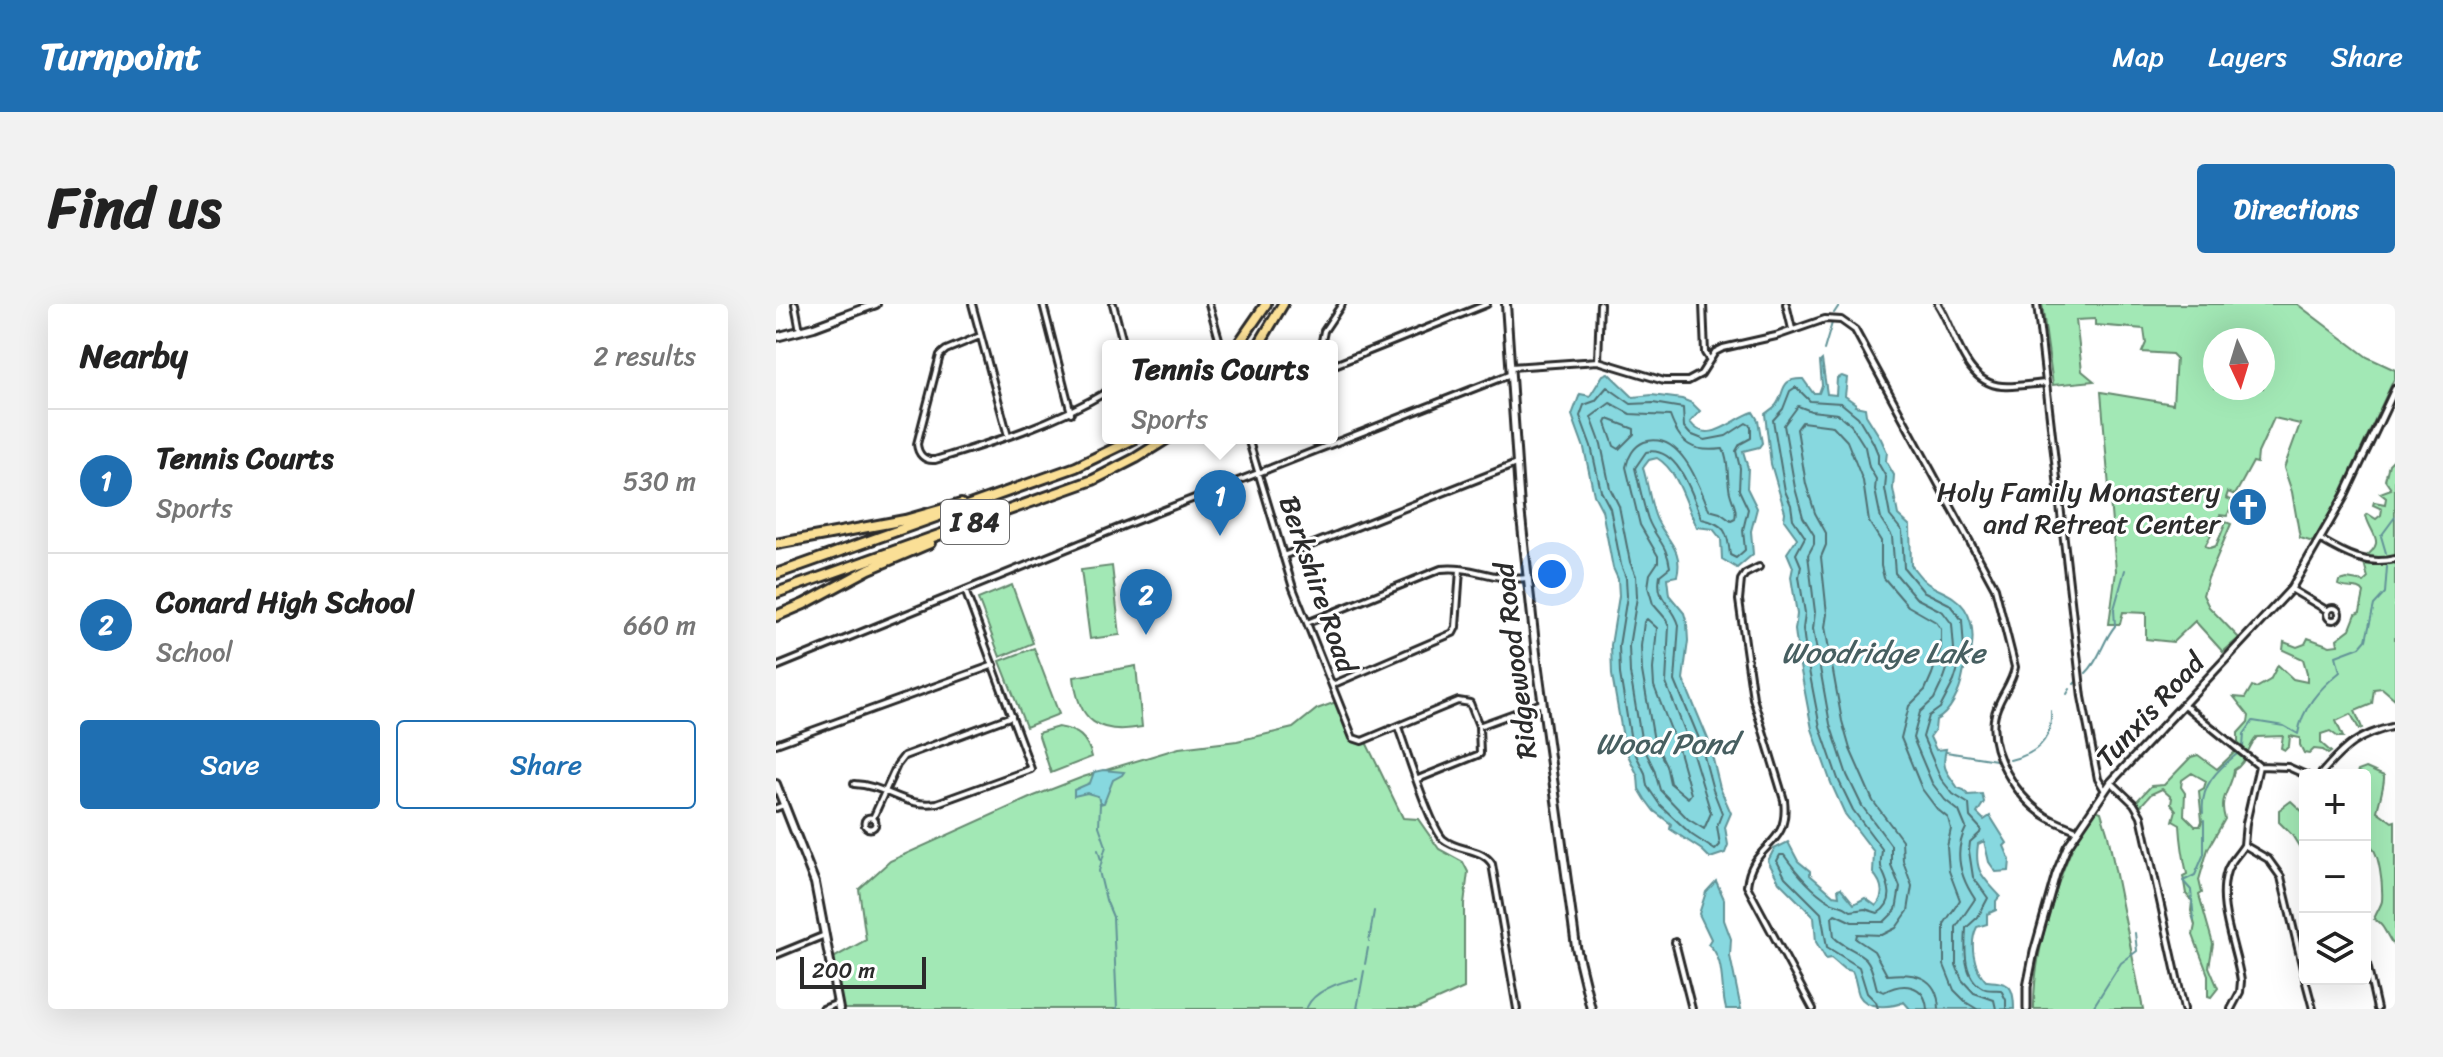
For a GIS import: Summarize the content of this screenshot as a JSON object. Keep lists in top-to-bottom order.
{
  "streets": {
    "highway": ["I 84"],
    "main road": ["Ridgewood Road"],
    "street": ["Berkshire Road", "Tunxis Road"]
  },
  "water": ["Woodridge Lake", "Wood Pond"],
  "places": {
    "church": ["Holy Family Monastery and Retreat Center"]
  },
  "scale_bar": "200 m",
  "north": "bottom",
  "page": {
    "header": "Turnpoint",
    "nav": ["Map", "Layers", "Share"],
    "title": "Find us",
    "buttons": [
      "Directions",
      ["Save", "Share"]
    ],
    "heading": ["Nearby", "2 results"],
    "popup": ["Tennis Courts", "Sports"],
    "list": [
      {
        "mark": "1",
        "name": "Tennis Courts",
        "note": "Sports",
        "value": "530 m"
      },
      {
        "mark": "2",
        "name": "Conard High School",
        "note": "School",
        "value": "660 m"
      }
    ],
    "pins": ["1", "2"],
    "map_buttons": ["+", "−"],
    "scale": "200 m"
  }
}
